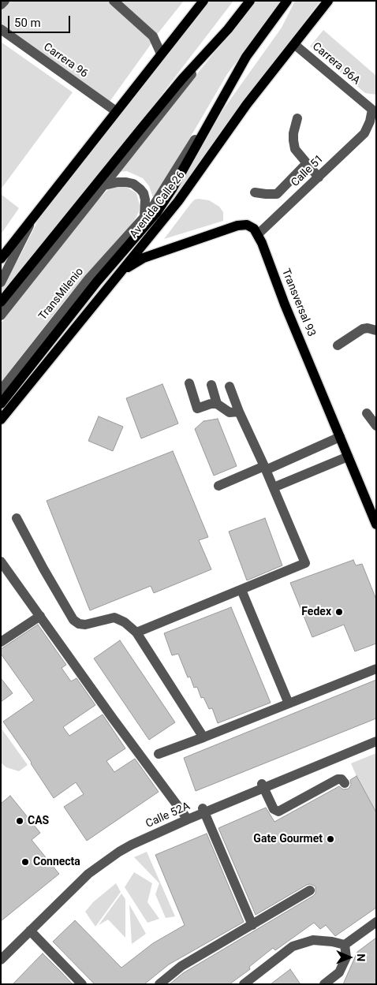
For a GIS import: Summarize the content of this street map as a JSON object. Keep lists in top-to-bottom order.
{
  "streets": {
    "main road": ["Avenida Calle 26", "Transversal 93"],
    "street": [
      "Carrera 96",
      "Carrera 96A",
      "Calle 51",
      "TransMilenio",
      "Calle 52A"
    ]
  },
  "crossings": [
    ["Carrera 96A", "Calle 51"],
    ["Carrera 96A", "Avenida Calle 26"],
    ["Calle 51", "Transversal 93"],
    ["Avenida Calle 26", "TransMilenio"]
  ],
  "places": [
    "Fedex",
    "CAS",
    "Gate Gourmet",
    "Connecta"
  ],
  "scale_bar": "50 m",
  "north": "right"
}
